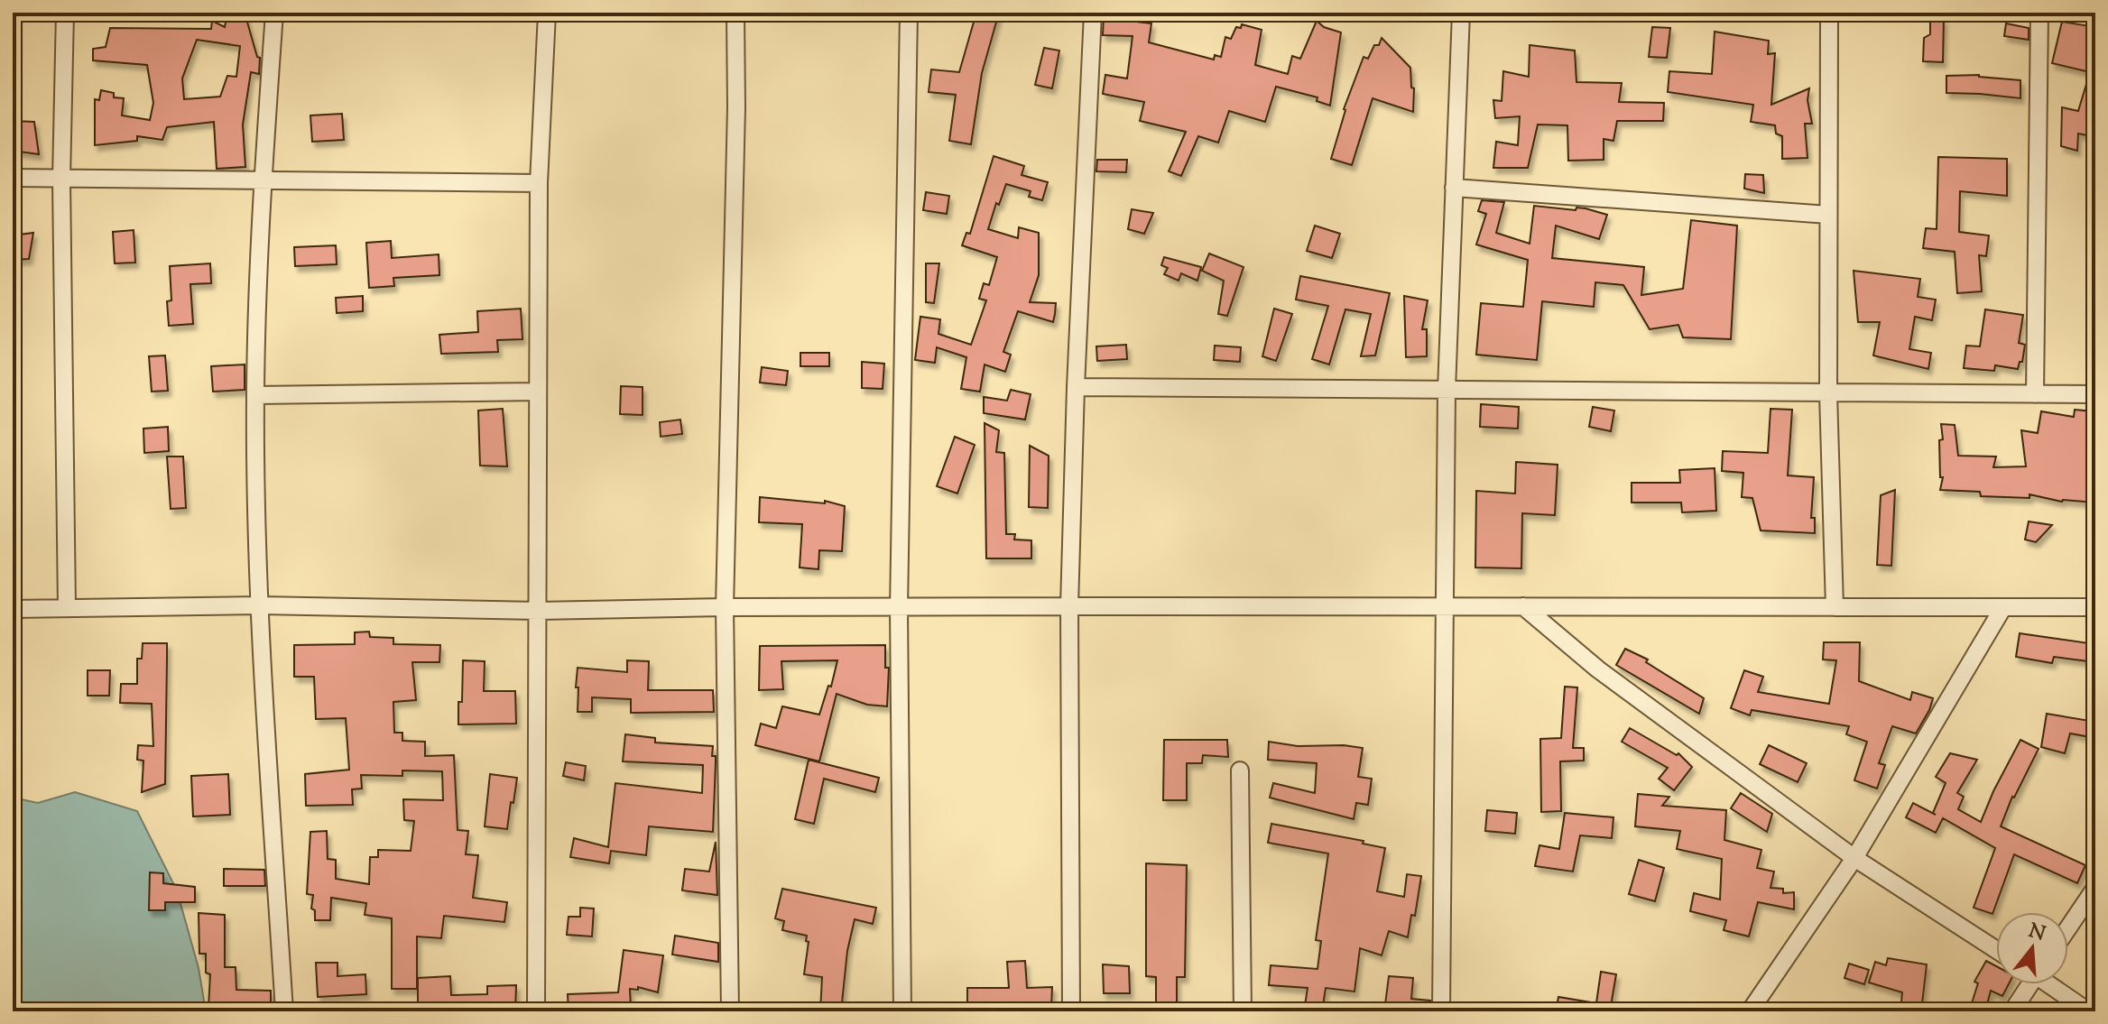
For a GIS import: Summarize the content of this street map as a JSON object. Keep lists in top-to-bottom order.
{
  "north": "top"
}
